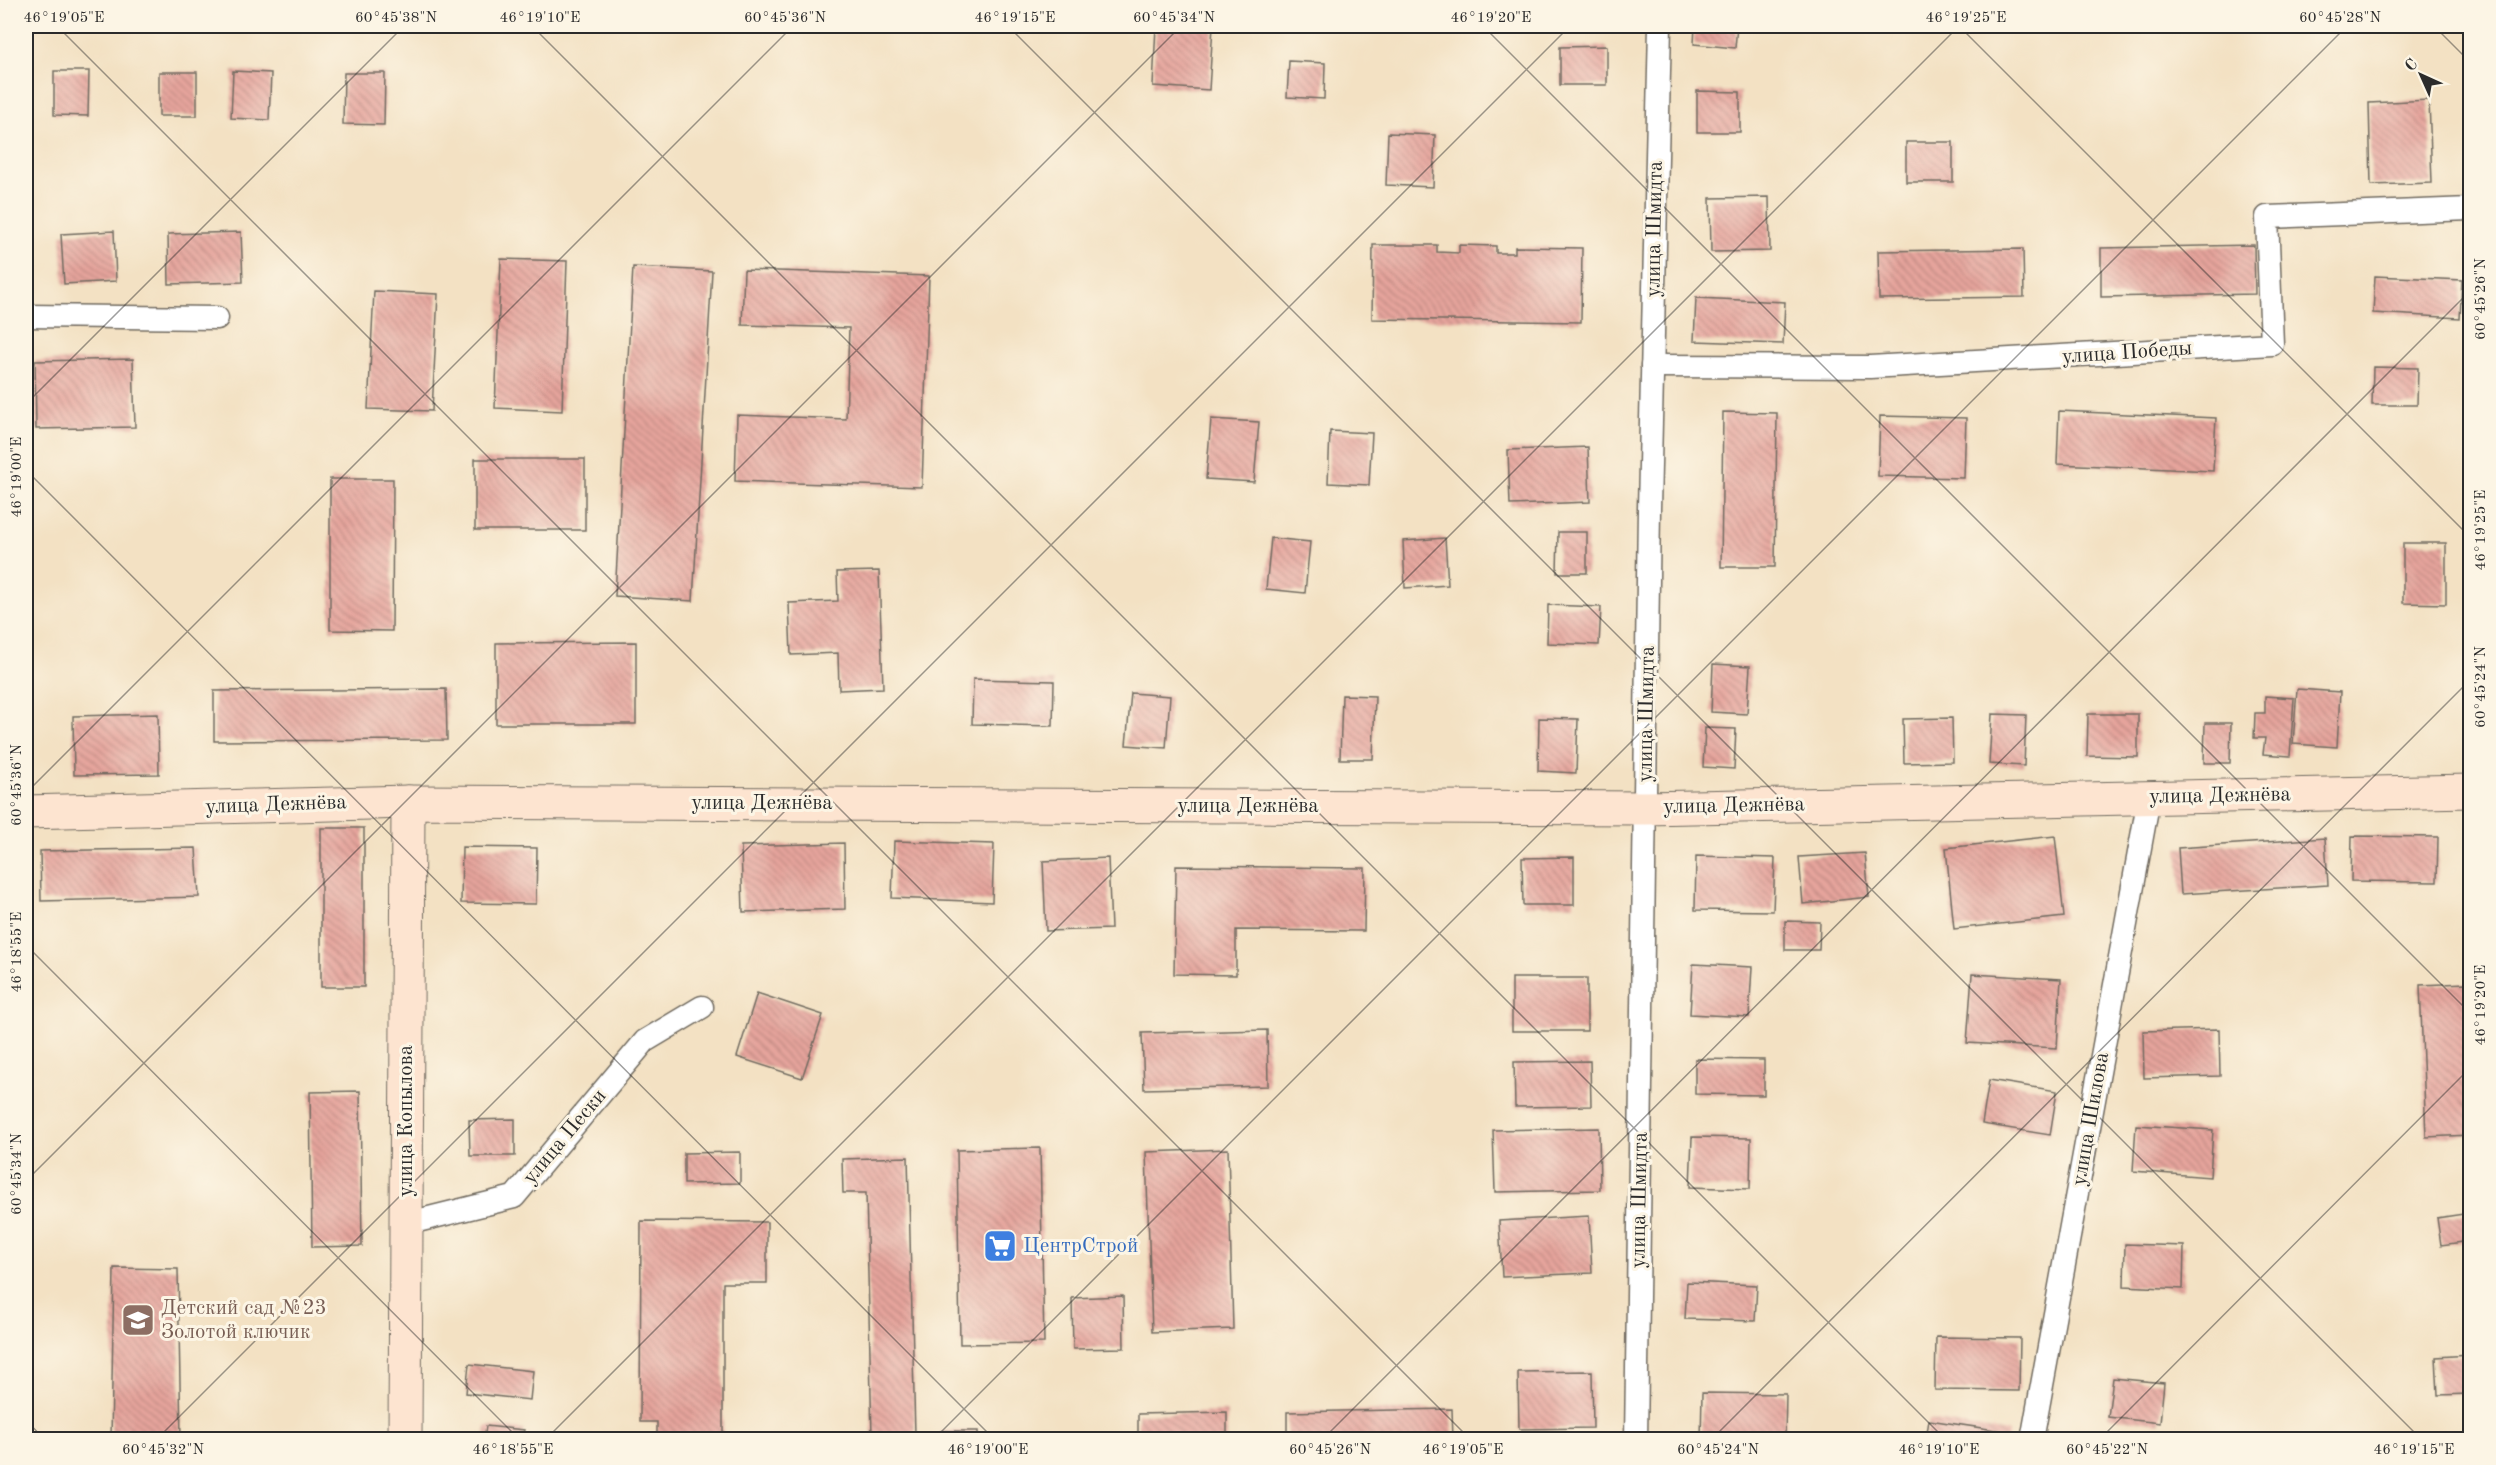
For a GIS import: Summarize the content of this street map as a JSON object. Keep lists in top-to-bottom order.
{
  "streets": {
    "main road": ["улица Дежнёва", "улица Копылова"],
    "street": [
      "улица Шмидта",
      "улица Победы",
      "улица Шилова",
      "улица Пески"
    ]
  },
  "crossings": [
    ["улица Шмидта", "улица Победы"],
    ["улица Шмидта", "улица Дежнёва"],
    ["улица Дежнёва", "улица Шилова"],
    ["улица Дежнёва", "улица Копылова"],
    ["улица Копылова", "улица Пески"]
  ],
  "places": {
    "supermarket": ["ЦентрСтрой"],
    "school or university": ["Детский сад №23 Золотой ключик"]
  },
  "north": "top left",
  "coordinates": [
    "46°19'05\"E",
    "60°45'38\"N",
    "46°19'10\"E",
    "60°45'36\"N",
    "46°19'15\"E",
    "60°45'34\"N",
    "46°19'20\"E",
    "46°19'25\"E",
    "60°45'28\"N",
    "60°45'26\"N",
    "46°19'00\"E",
    "60°45'24\"N",
    "46°18'55\"E",
    "60°45'32\"N",
    "60°45'22\"N"
  ]
}
